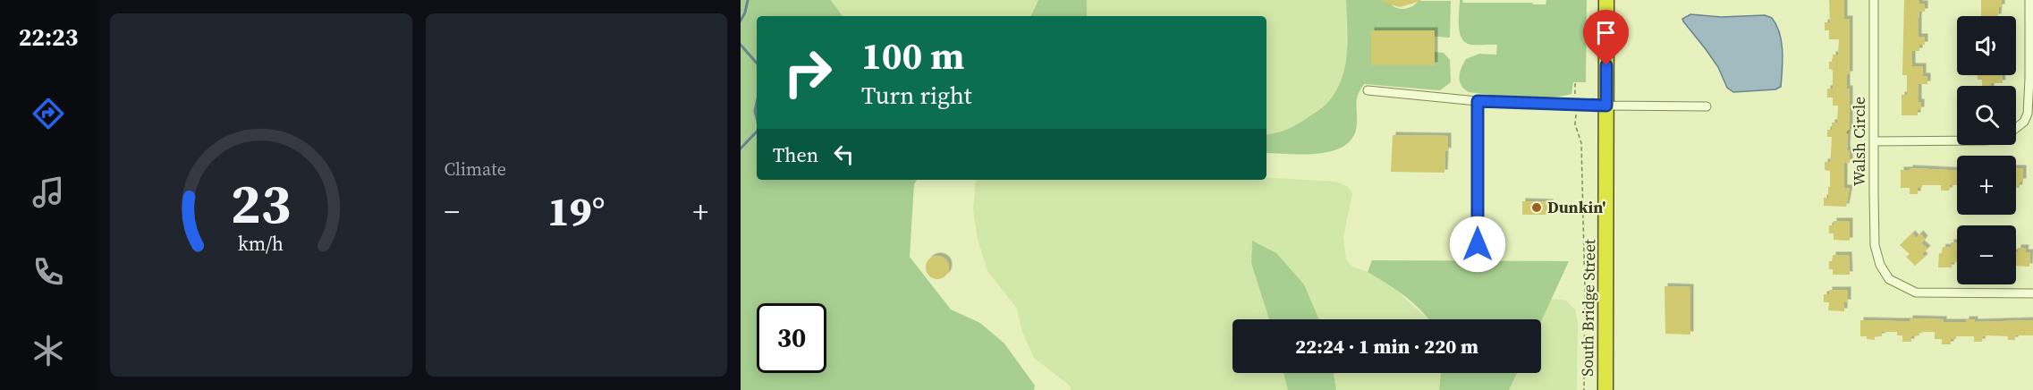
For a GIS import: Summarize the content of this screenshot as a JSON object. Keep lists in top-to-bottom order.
{
  "streets": {
    "highway": ["South Bridge Street"],
    "street": ["Walsh Circle"]
  },
  "places": ["Dunkin'"],
  "page": {
    "tabs": "22:23",
    "tile": "Climate",
    "map_buttons": ["+", "−"],
    "turn": ["100 m", "Turn right"],
    "then": "Then",
    "heat": ["−", "19°", "+"],
    "limit": "30",
    "trip": "22:24 · 1 min · 220 m",
    "gauge": ["23", "km/h"]
  }
}
